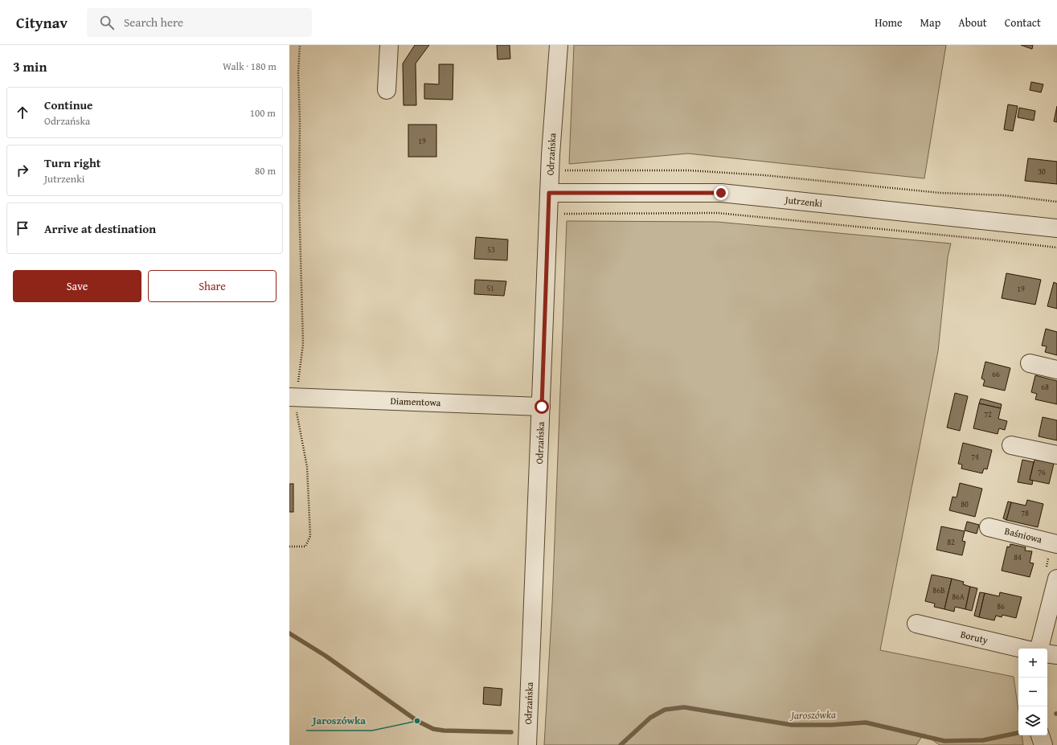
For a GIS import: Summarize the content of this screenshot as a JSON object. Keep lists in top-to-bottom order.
{
  "streets": {
    "street": [
      "Odrzańska",
      "Jutrzenki",
      "Diamentowa",
      "Baśniowa",
      "Boruty"
    ]
  },
  "crossings": [
    ["Odrzańska", "Jutrzenki"],
    ["Odrzańska", "Diamentowa"]
  ],
  "water": ["Jaroszówka"],
  "places": ["Jaroszówka"],
  "house_numbers": [
    "19",
    "30",
    "53",
    "51",
    "19",
    "66",
    "68",
    "72",
    "74",
    "76",
    "80",
    "78",
    "82",
    "84",
    "86B",
    "86A",
    "86"
  ],
  "page": {
    "header": "Citynav",
    "search": "Search here",
    "nav": [
      "Home",
      "Map",
      "About",
      "Contact"
    ],
    "heading": ["3 min", "Walk · 180 m"],
    "list": [
      ["Continue", "Odrzańska", "100 m"],
      ["Turn right", "Jutrzenki", "80 m"],
      "Arrive at destination"
    ],
    "buttons": ["Save", "Share"],
    "map_buttons": ["+", "−"]
  }
}
